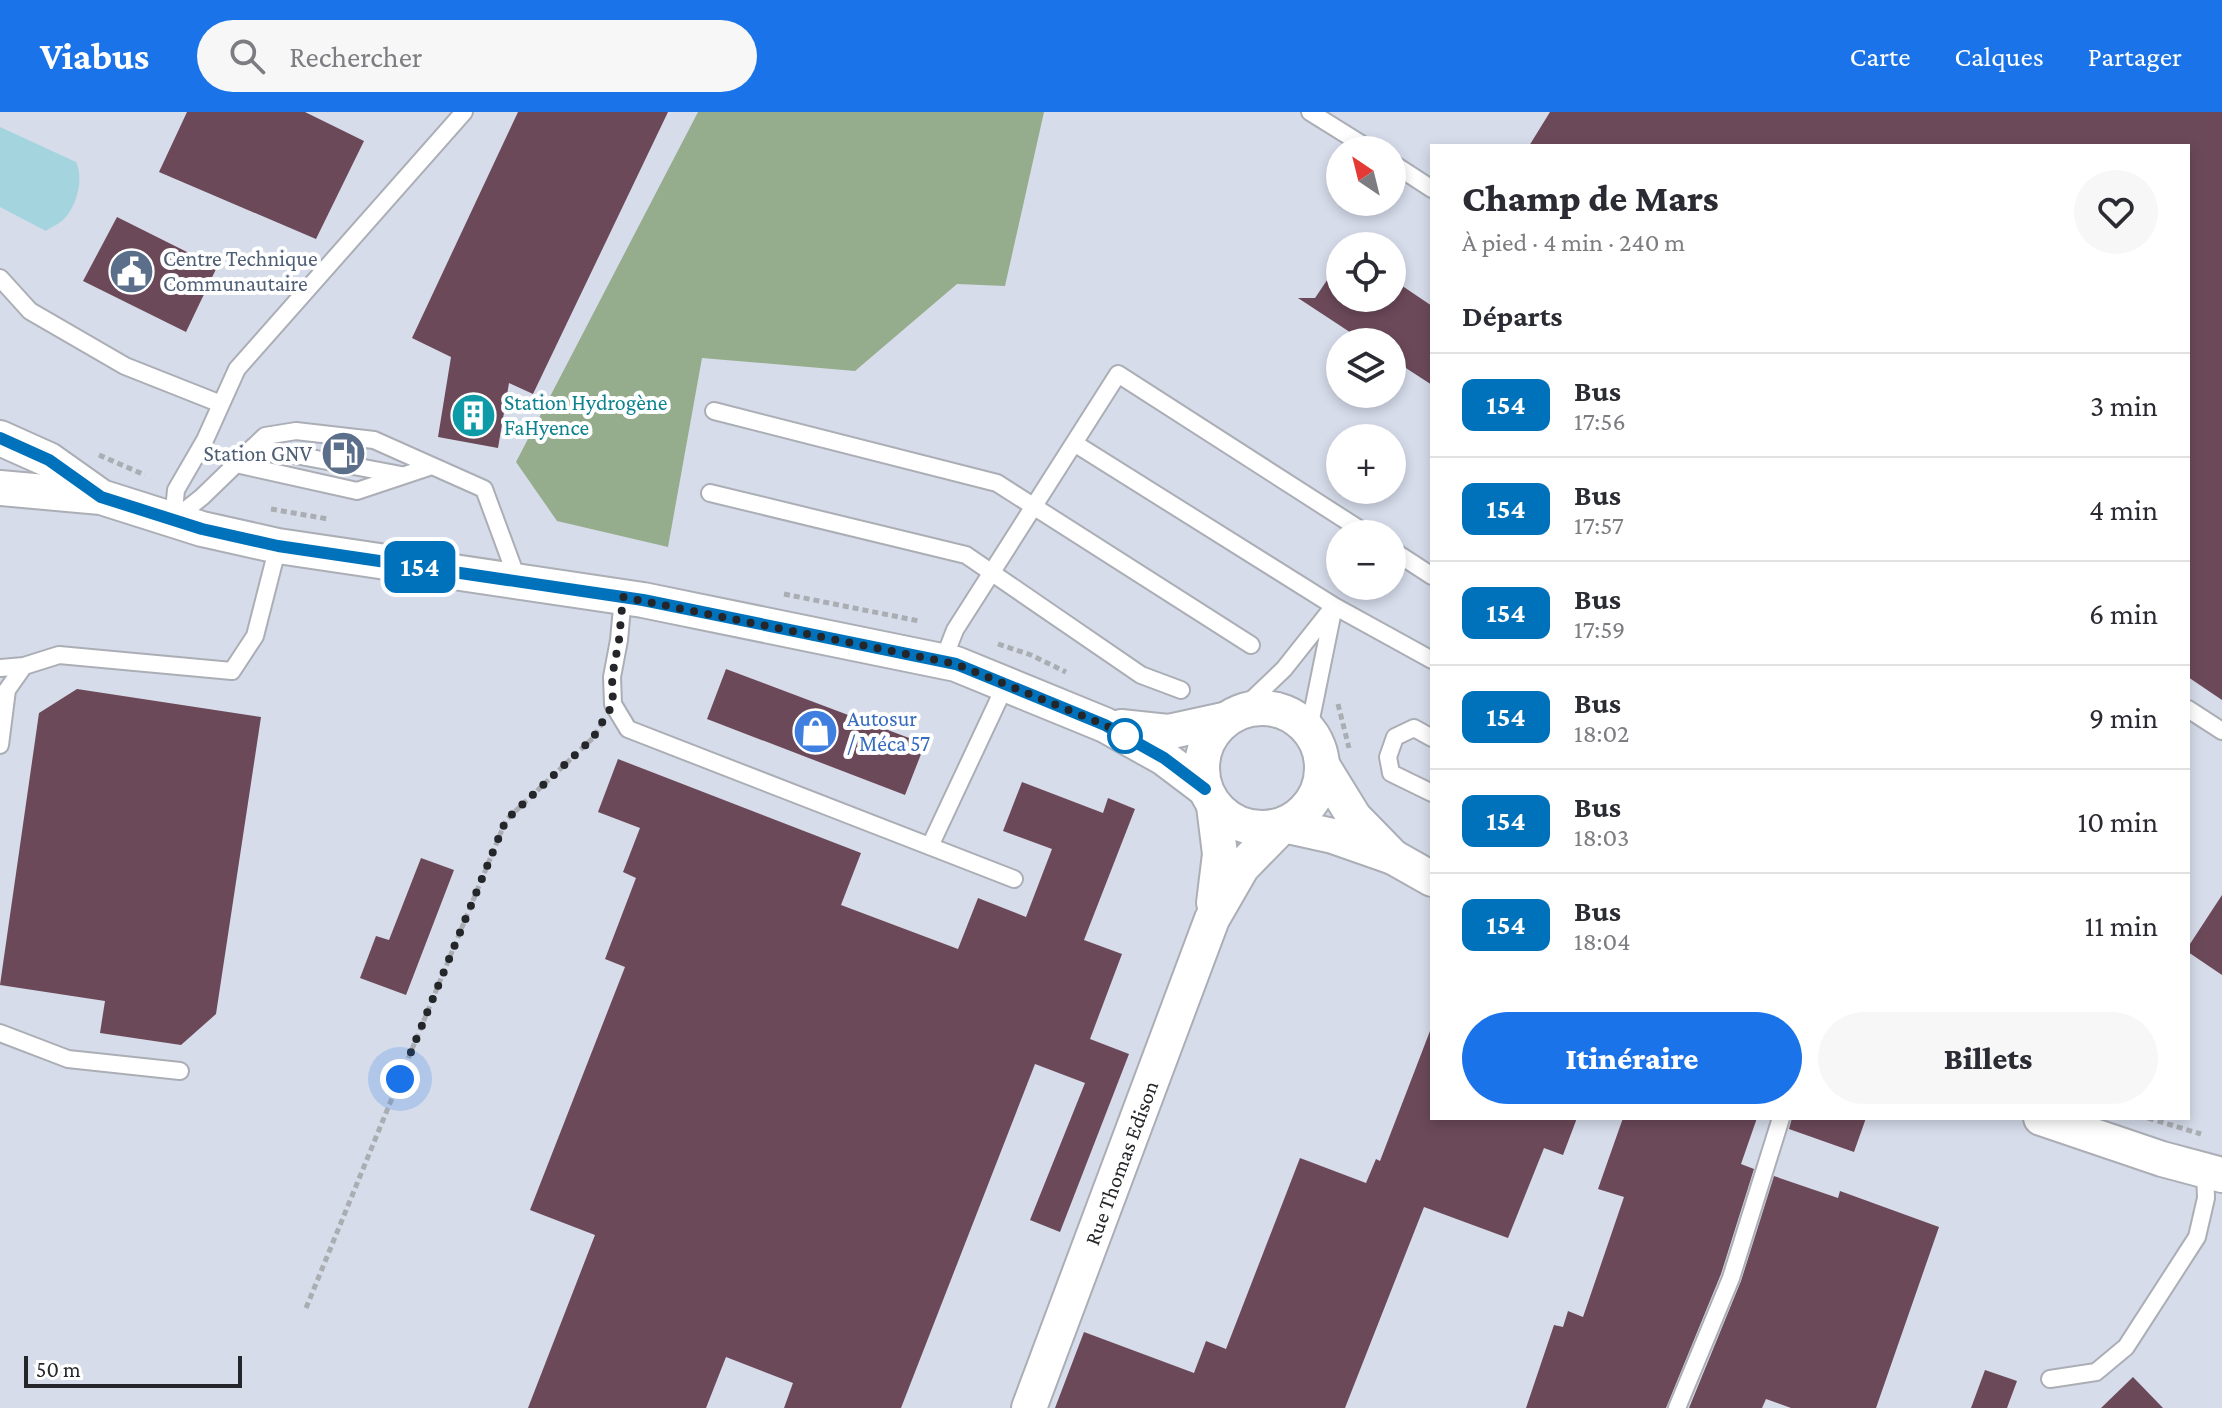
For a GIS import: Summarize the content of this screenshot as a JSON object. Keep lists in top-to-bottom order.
{
  "streets": {
    "street": ["Rue Thomas Edison"]
  },
  "places": {
    "public building": ["Centre Technique Communautaire"],
    "building": ["Station Hydrogène FaHyence"],
    "fuel station": ["Station GNV"],
    "shop": ["Autosur / Méca 57"]
  },
  "lines": ["bus line 154"],
  "scale_bar": "50 m",
  "north": "top left",
  "page": {
    "header": "Viabus",
    "search": "Rechercher",
    "nav": ["Carte", "Calques", "Partager"],
    "on_map": "154",
    "map_buttons": ["+", "−"],
    "heading": [
      ["Champ de Mars", "À pied · 4 min · 240 m"],
      "Départs"
    ],
    "list": [
      {
        "mark": "154",
        "name": "Bus",
        "note": "17:56",
        "value": "3 min"
      },
      {
        "mark": "154",
        "name": "Bus",
        "note": "17:57",
        "value": "4 min"
      },
      {
        "mark": "154",
        "name": "Bus",
        "note": "17:59",
        "value": "6 min"
      },
      {
        "mark": "154",
        "name": "Bus",
        "note": "18:02",
        "value": "9 min"
      },
      {
        "mark": "154",
        "name": "Bus",
        "note": "18:03",
        "value": "10 min"
      },
      {
        "mark": "154",
        "name": "Bus",
        "note": "18:04",
        "value": "11 min"
      }
    ],
    "buttons": ["Itinéraire", "Billets"],
    "scale": "50 m"
  }
}
